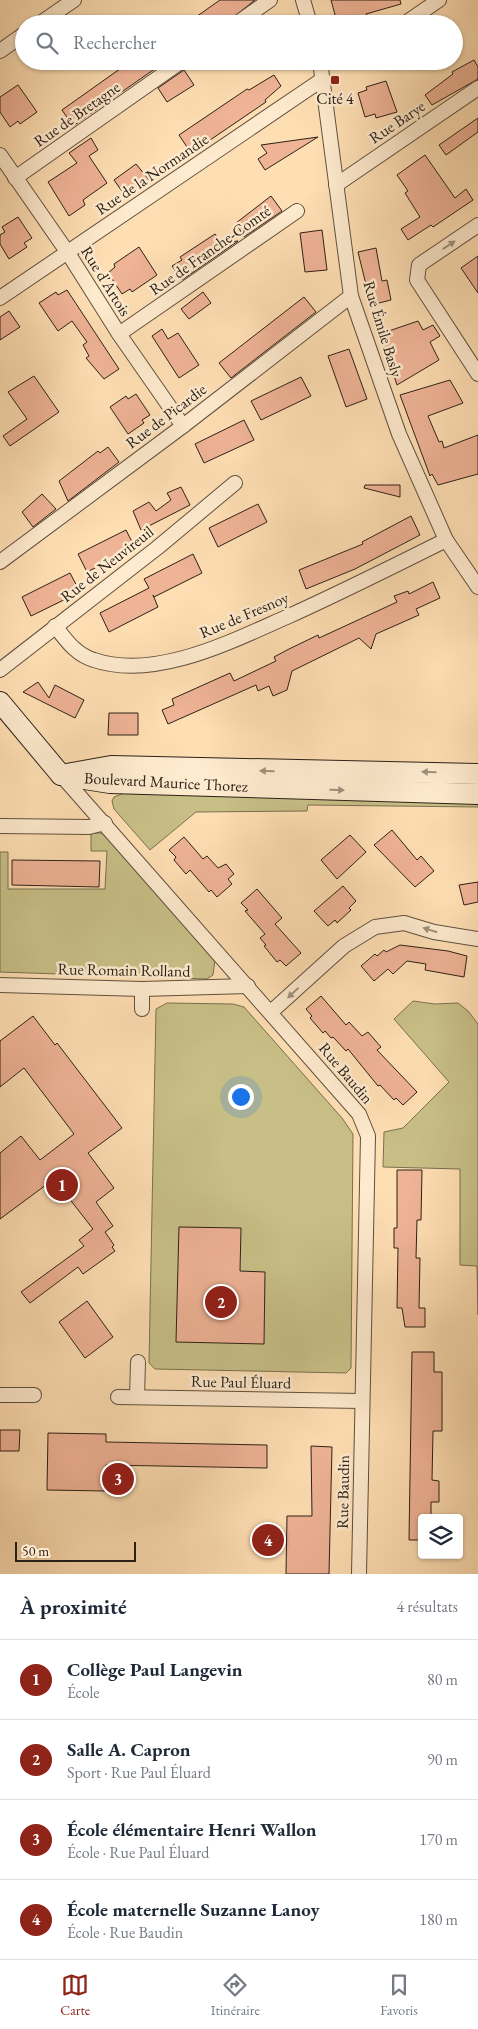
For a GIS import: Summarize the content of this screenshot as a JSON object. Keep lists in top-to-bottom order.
{
  "streets": {
    "street": [
      "Rue de Bretagne",
      "Rue Barye",
      "Rue de la Normandie",
      "Rue de Franche-Comté",
      "Rue d'Artois",
      "Rue Émile Basly",
      "Rue de Picardie",
      "Rue de Neuvireuil",
      "Rue de Fresnoy",
      "Boulevard Maurice Thorez",
      "Rue Romain Rolland",
      "Rue Baudin",
      "Rue Paul Éluard"
    ]
  },
  "crossings": [
    ["Rue de Bretagne", "Rue d'Artois"],
    ["Rue Barye", "Rue Émile Basly"],
    ["Rue de la Normandie", "Rue d'Artois"],
    ["Rue de la Normandie", "Rue Émile Basly"],
    ["Rue de Franche-Comté", "Rue d'Artois"],
    ["Rue d'Artois", "Rue de Picardie"],
    ["Rue Émile Basly", "Rue de Picardie"],
    ["Rue Émile Basly", "Rue de Fresnoy"],
    ["Rue de Neuvireuil", "Rue de Fresnoy"],
    ["Boulevard Maurice Thorez", "Rue Baudin"],
    ["Rue Romain Rolland", "Rue Baudin"],
    ["Rue Baudin", "Rue Paul Éluard"]
  ],
  "places": {
    "transit": ["Cité 4"]
  },
  "scale_bar": "50 m",
  "page": {
    "search": "Rechercher",
    "pins": [
      "1",
      "2",
      "3",
      "4"
    ],
    "scale": "50 m",
    "heading": ["À proximité", "4 résultats"],
    "list": [
      {
        "mark": "1",
        "name": "Collège Paul Langevin",
        "note": "École",
        "value": "80 m"
      },
      {
        "mark": "2",
        "name": "Salle A. Capron",
        "note": "Sport · Rue Paul Éluard",
        "value": "90 m"
      },
      {
        "mark": "3",
        "name": "École élémentaire Henri Wallon",
        "note": "École · Rue Paul Éluard",
        "value": "170 m"
      },
      {
        "mark": "4",
        "name": "École maternelle Suzanne Lanoy",
        "note": "École · Rue Baudin",
        "value": "180 m"
      }
    ],
    "nav": ["Carte", "Itinéraire", "Favoris"]
  }
}
